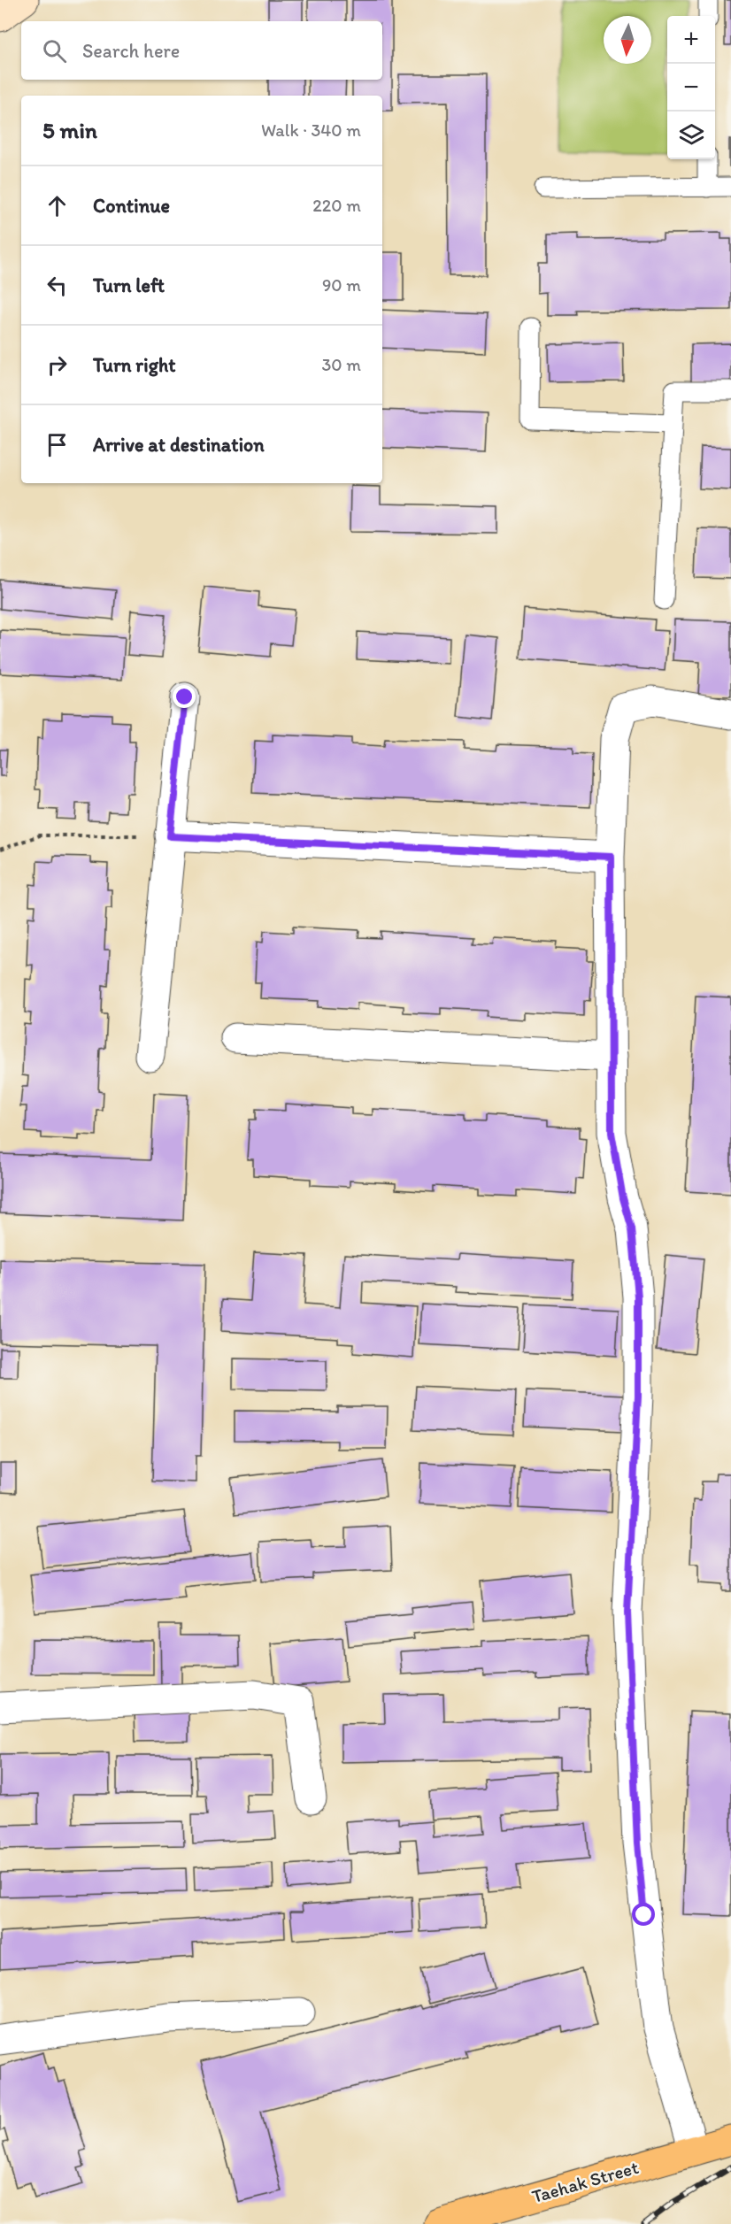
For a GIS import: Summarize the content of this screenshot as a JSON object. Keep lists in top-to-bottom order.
{
  "streets": {
    "main road": ["Taehak Street"]
  },
  "north": "bottom",
  "page": {
    "map_buttons": ["+", "−"],
    "search": "Search here",
    "heading": ["5 min", "Walk · 340 m"],
    "list": [
      ["Continue", "220 m"],
      ["Turn left", "90 m"],
      ["Turn right", "30 m"],
      "Arrive at destination"
    ]
  }
}
